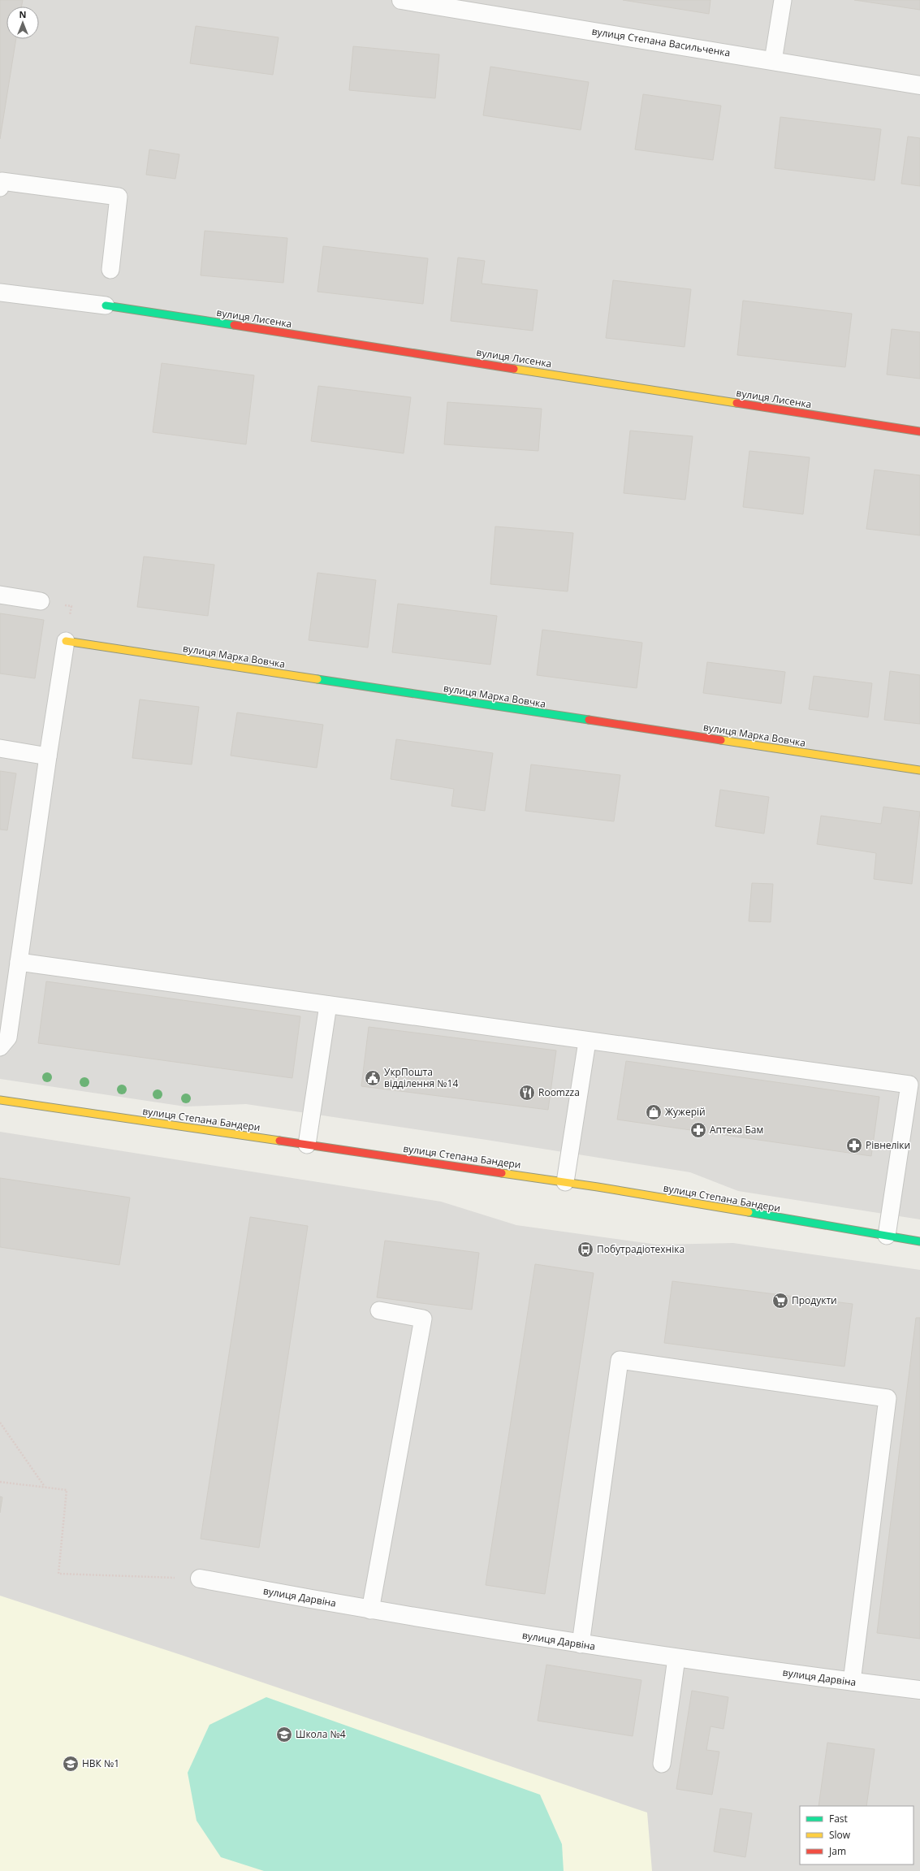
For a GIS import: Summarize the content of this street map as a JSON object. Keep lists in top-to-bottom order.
{
  "streets": {
    "street": [
      "вулиця Степана Васильченка",
      "вулиця Лисенка",
      "вулиця Марка Вовчка",
      "вулиця Степана Бандери",
      "вулиця Дарвіна"
    ]
  },
  "places": {
    "public building": ["УкрПошта відділення №14"],
    "restaurant": ["Roomzza"],
    "shop": ["Жужерій"],
    "pharmacy": ["Аптека Бам", "Рівнеліки"],
    "bus stop": ["Побутрадіотехніка"],
    "supermarket": ["Продукти"],
    "school or university": ["Школа №4", "НВК №1"]
  },
  "legend": ["Fast", "Slow", "Jam"],
  "north": "top"
}
